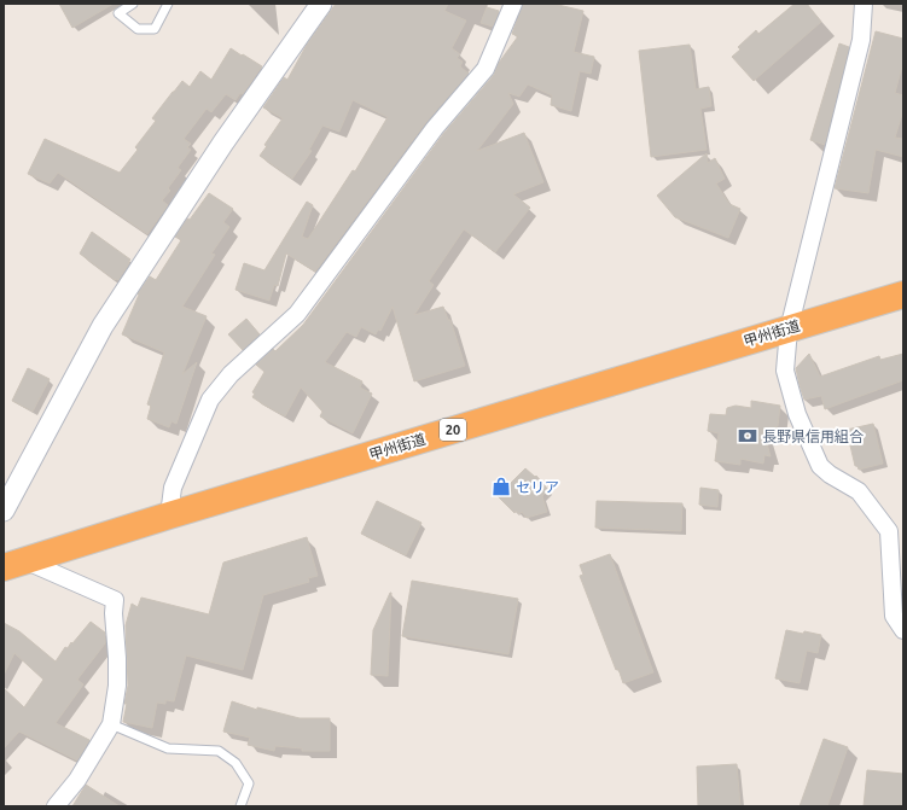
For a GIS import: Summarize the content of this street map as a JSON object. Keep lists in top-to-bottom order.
{
  "streets": {
    "highway": ["甲州街道", "20"]
  },
  "places": {
    "bank": ["長野県信用組合"],
    "shop": ["セリア"]
  }
}
